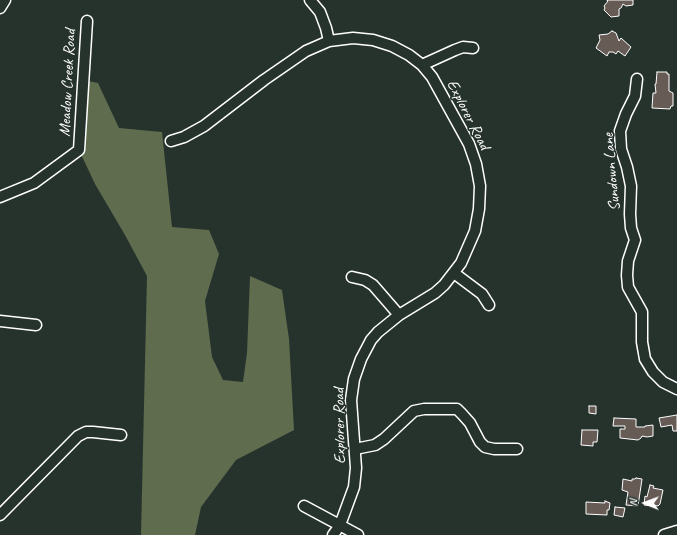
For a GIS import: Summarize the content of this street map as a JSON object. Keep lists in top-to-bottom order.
{
  "streets": {
    "street": ["Meadow Creek Road", "Explorer Road", "Sundown Lane"]
  },
  "north": "left"
}
